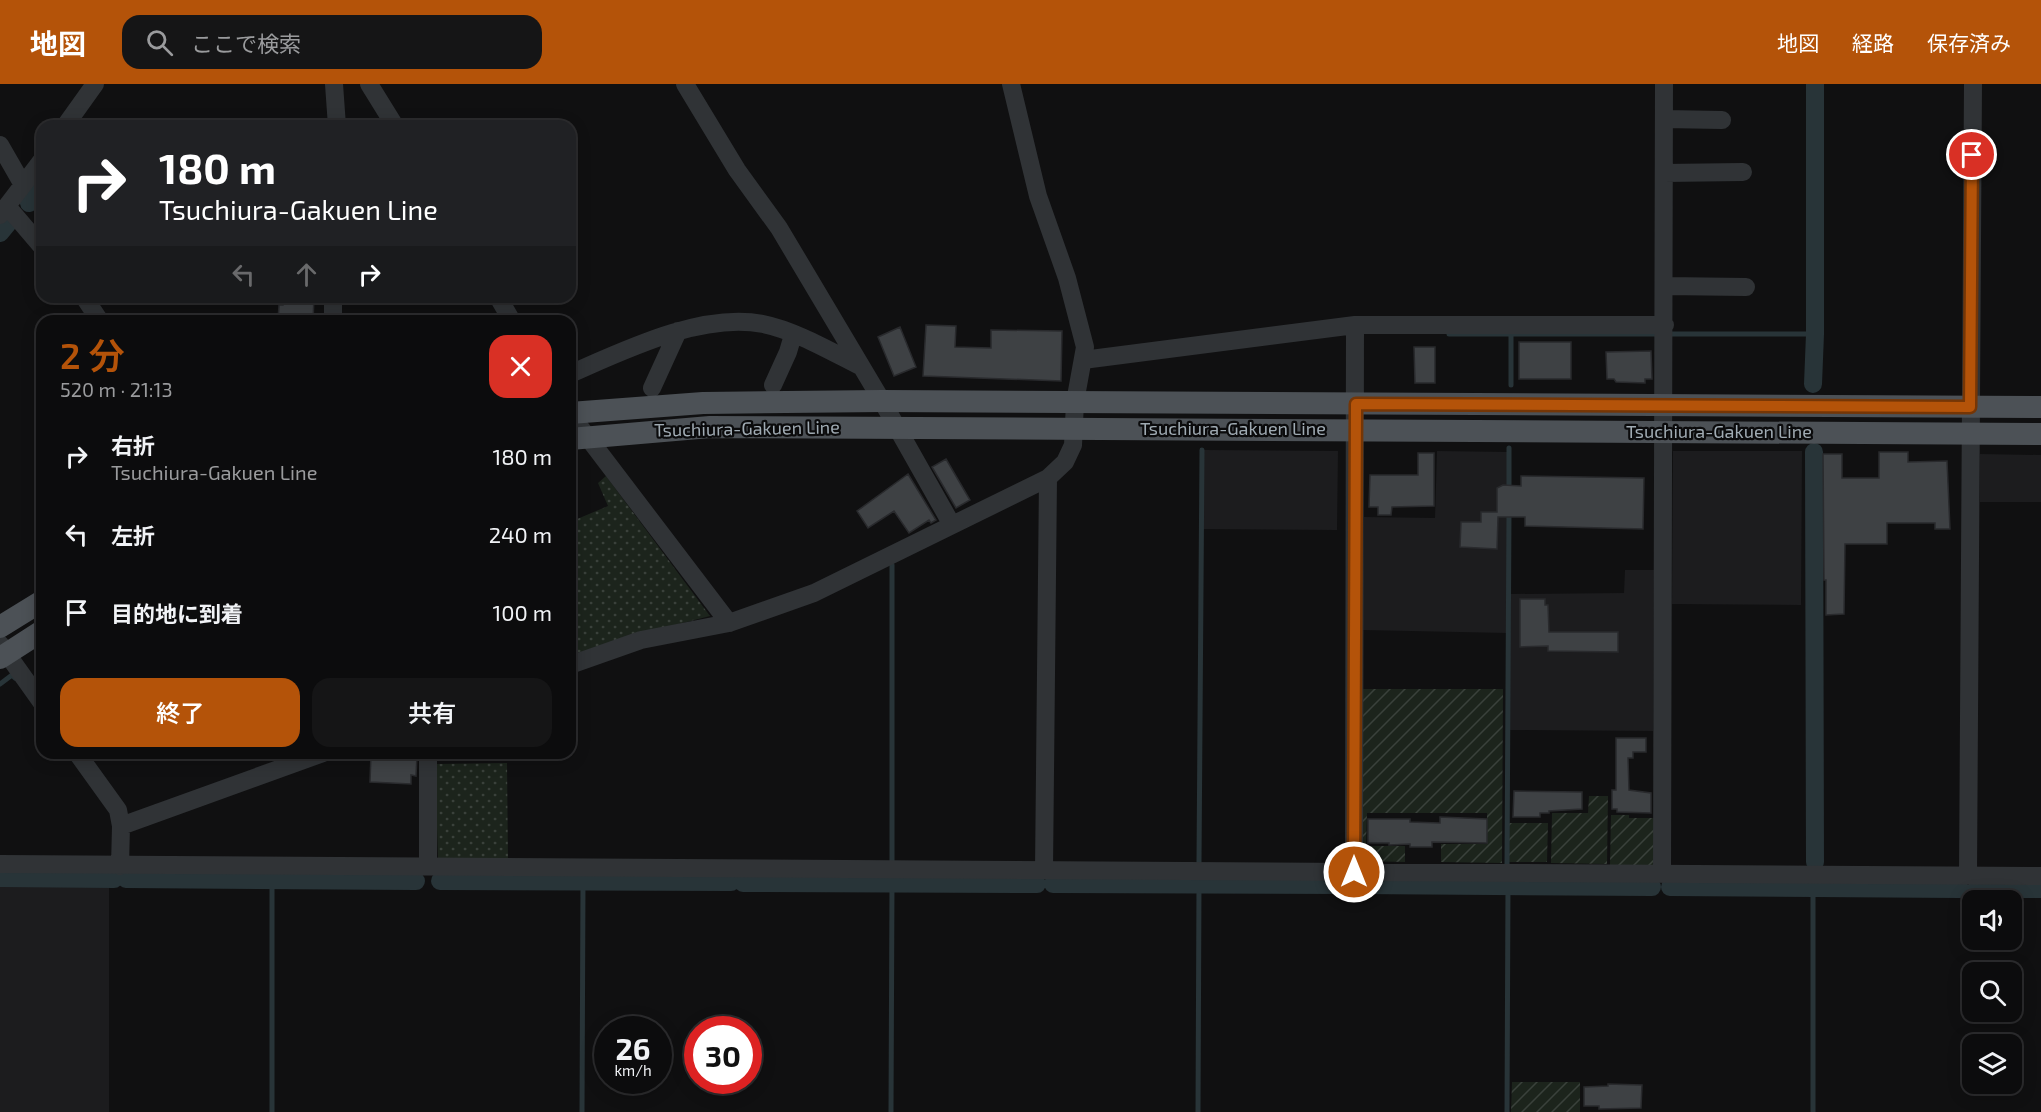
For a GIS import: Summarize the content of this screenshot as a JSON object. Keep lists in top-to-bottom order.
{
  "streets": {
    "main road": ["Tsuchiura-Gakuen Line"]
  },
  "page": {
    "header": "地図",
    "search": "ここで検索",
    "nav": ["地図", "経路", "保存済み"],
    "turn": ["180 m", "Tsuchiura-Gakuen Line"],
    "heading": ["2 分", "520 m · 21:13"],
    "list": [
      {
        "name": "右折",
        "note": "Tsuchiura-Gakuen Line",
        "value": "180 m"
      },
      {
        "name": "左折",
        "value": "240 m"
      },
      {
        "name": "目的地に到着",
        "value": "100 m"
      }
    ],
    "buttons": ["終了", "共有"],
    "speed": "26 km/h",
    "limit": "30"
  }
}
